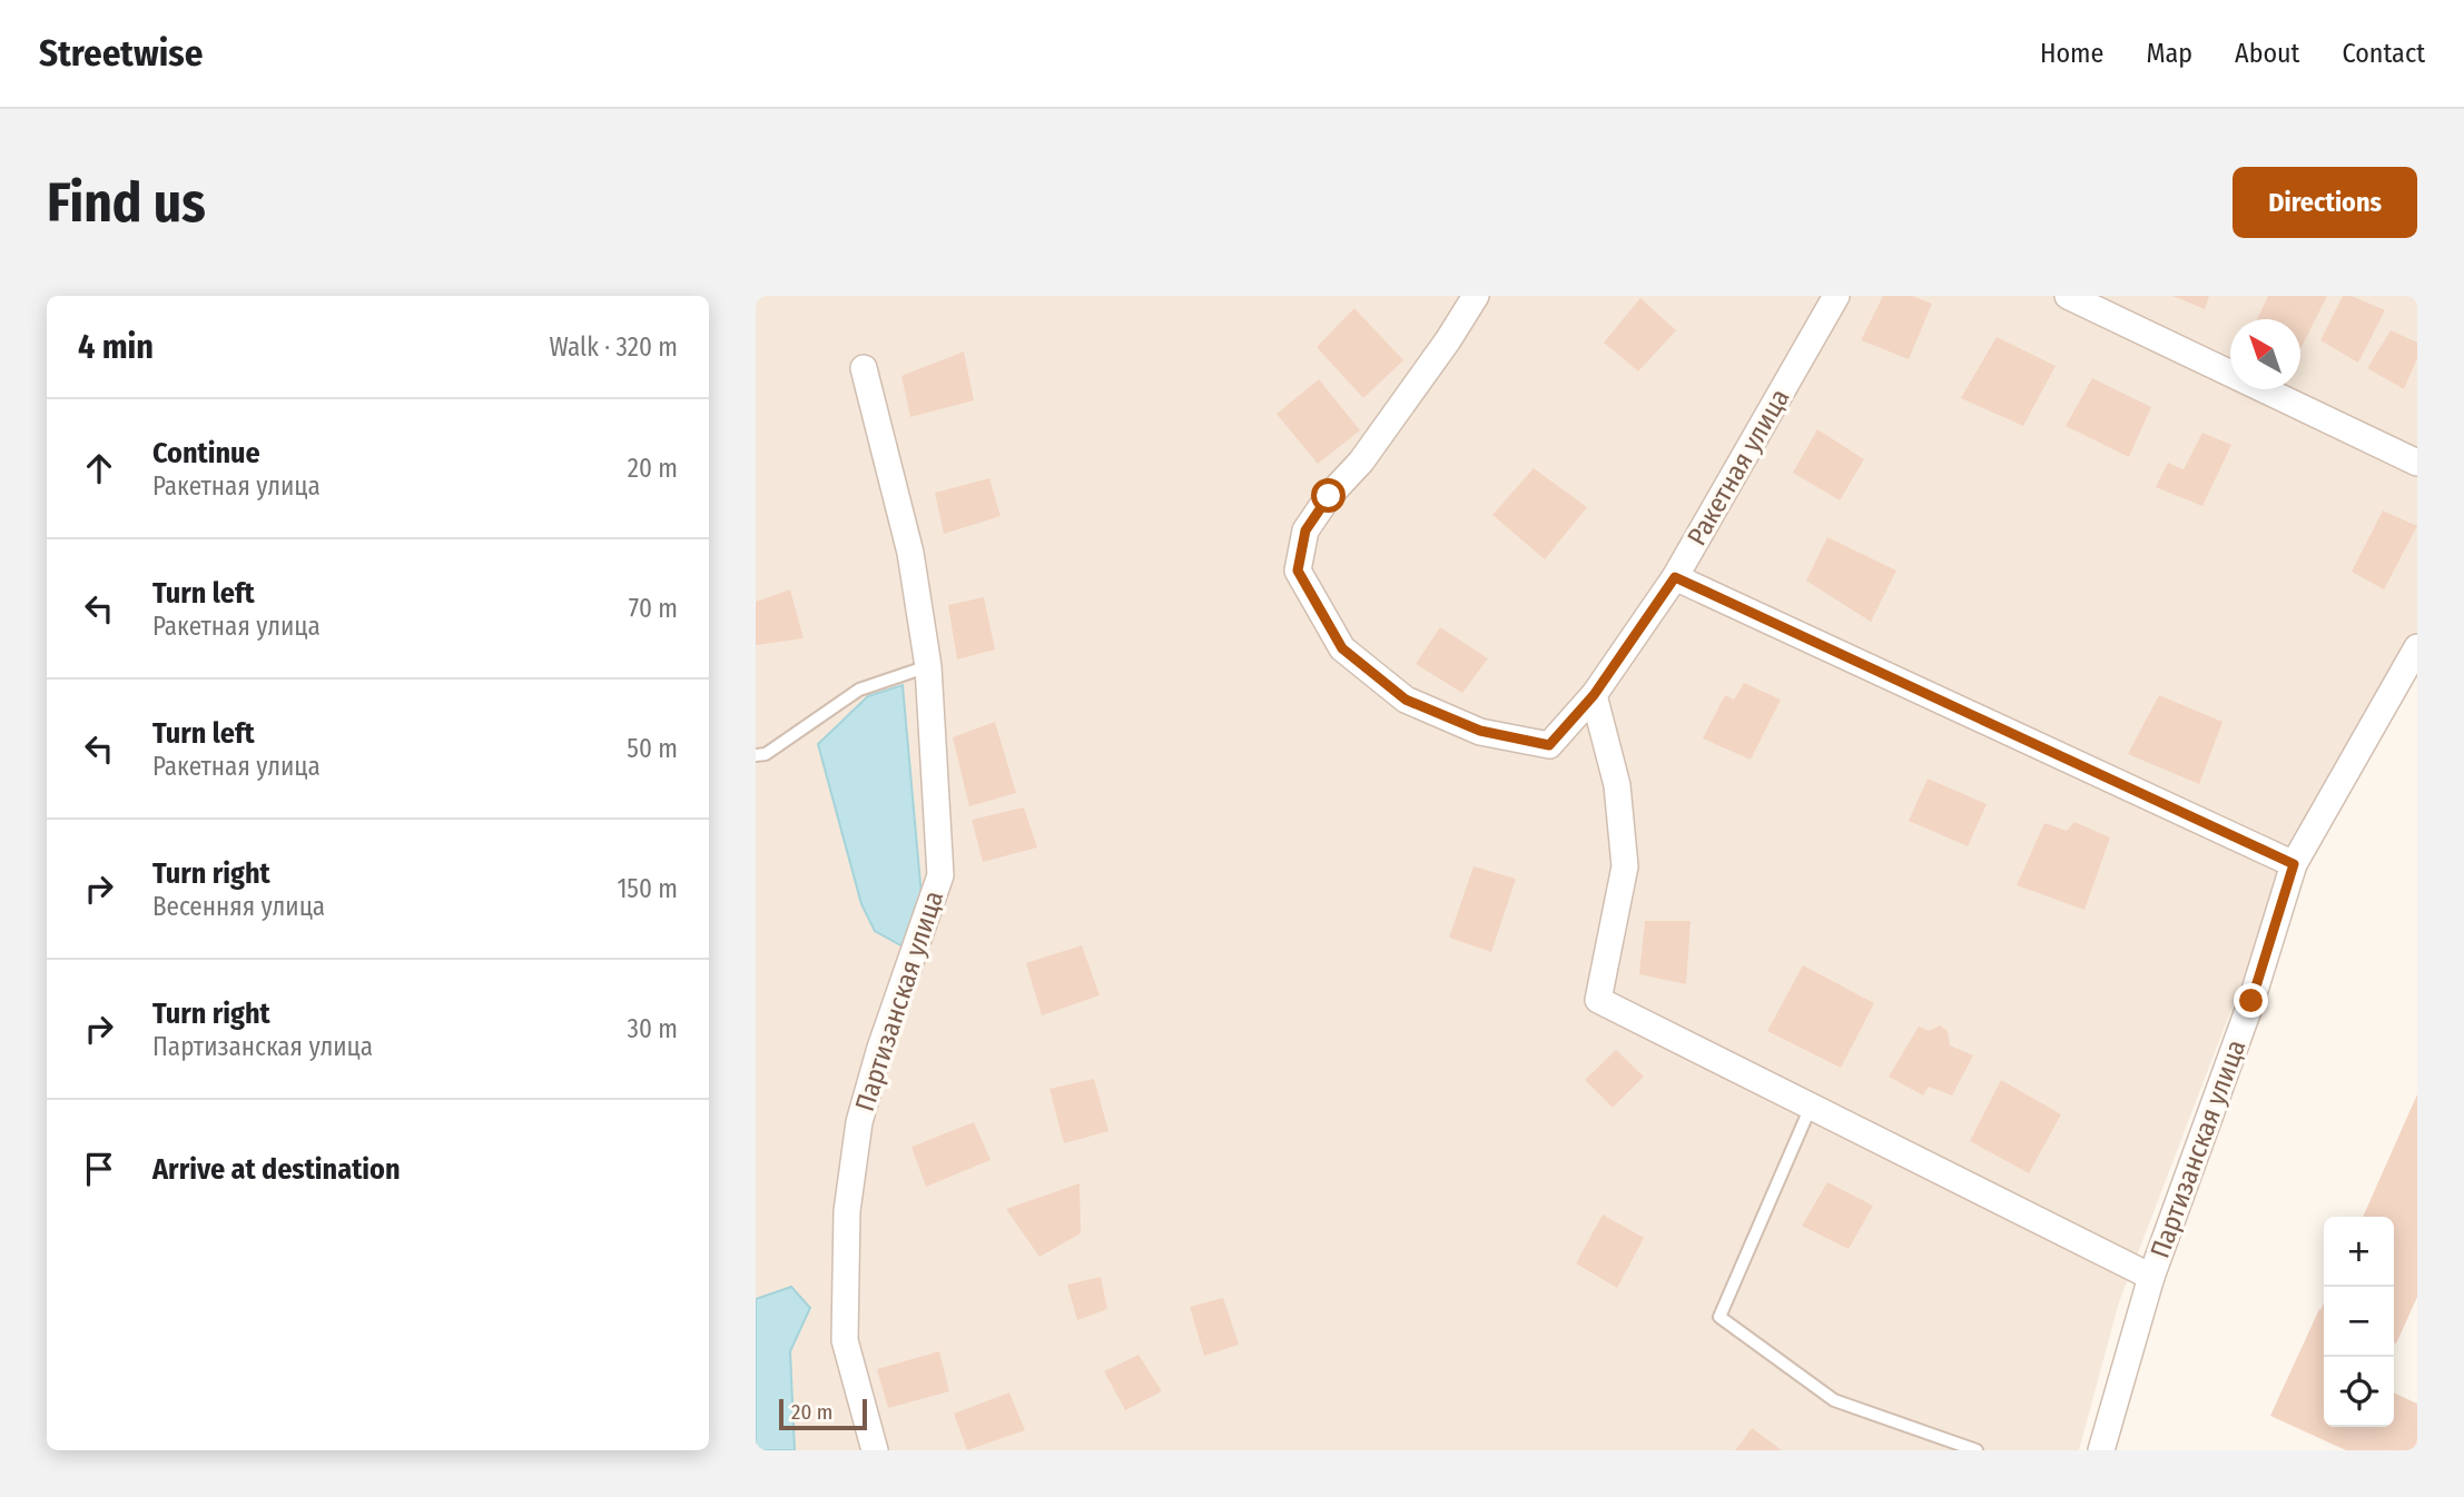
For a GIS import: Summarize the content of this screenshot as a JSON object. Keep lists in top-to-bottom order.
{
  "streets": {
    "street": ["Ракетная улица", "Партизанская улица"]
  },
  "scale_bar": "20 m",
  "north": "top left",
  "page": {
    "header": "Streetwise",
    "nav": [
      "Home",
      "Map",
      "About",
      "Contact"
    ],
    "buttons": "Directions",
    "title": "Find us",
    "heading": ["4 min", "Walk · 320 m"],
    "list": [
      ["Continue", "Ракетная улица", "20 m"],
      ["Turn left", "Ракетная улица", "70 m"],
      ["Turn left", "Ракетная улица", "50 m"],
      ["Turn right", "Весенняя улица", "150 m"],
      ["Turn right", "Партизанская улица", "30 m"],
      "Arrive at destination"
    ],
    "map_buttons": ["+", "−"],
    "scale": "20 m"
  }
}
